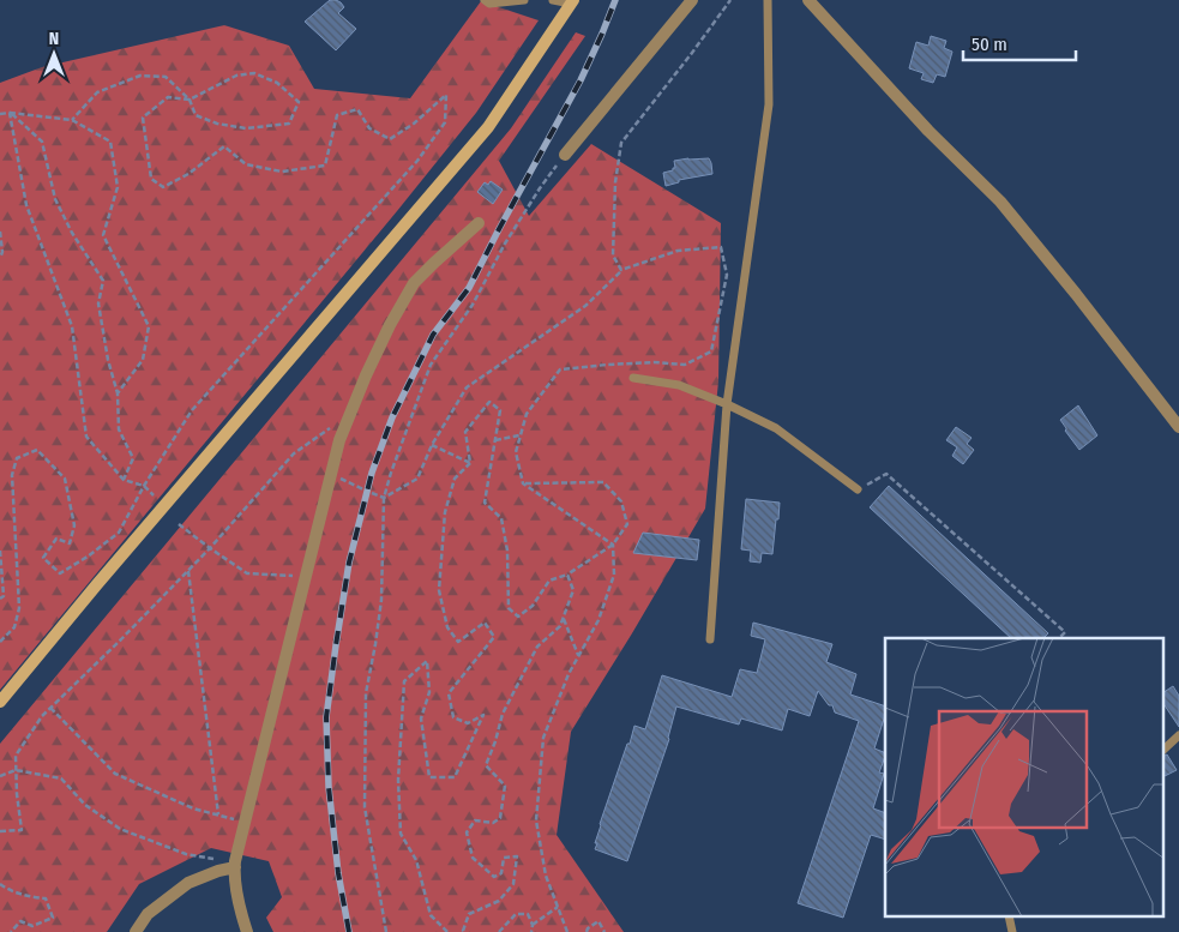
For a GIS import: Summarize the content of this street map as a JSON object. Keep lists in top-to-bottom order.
{
  "scale_bar": "50 m",
  "north": "top"
}
